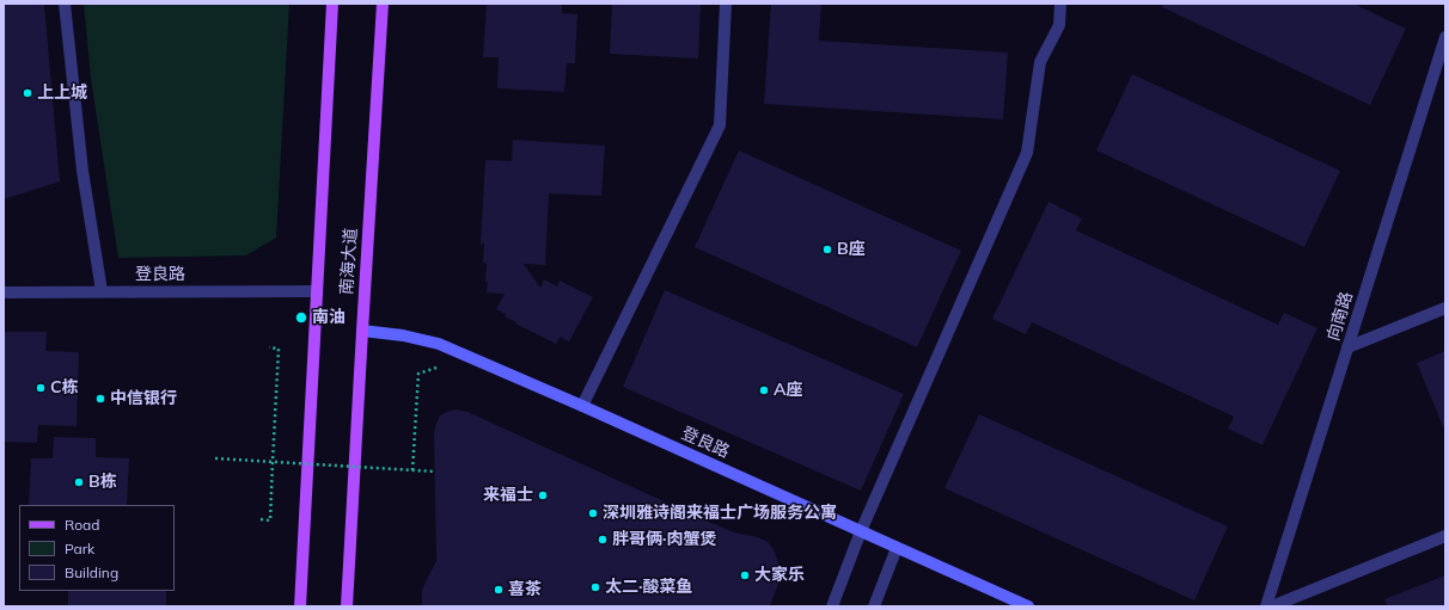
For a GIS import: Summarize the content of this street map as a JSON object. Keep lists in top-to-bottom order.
{
  "streets": {
    "main road": ["南海大道", "登良路"],
    "street": ["向南路"]
  },
  "crossings": [
    ["南海大道", "登良路"]
  ],
  "places": [
    "上上城",
    "B座",
    "南油",
    "C栋",
    "A座",
    "中信银行",
    "B栋",
    "来福士",
    "深圳雅诗阁来福士广场服务公寓",
    "胖哥俩·肉蟹煲",
    "大家乐",
    "太二·酸菜鱼",
    "喜茶"
  ],
  "legend": ["Road", "Park", "Building"]
}
